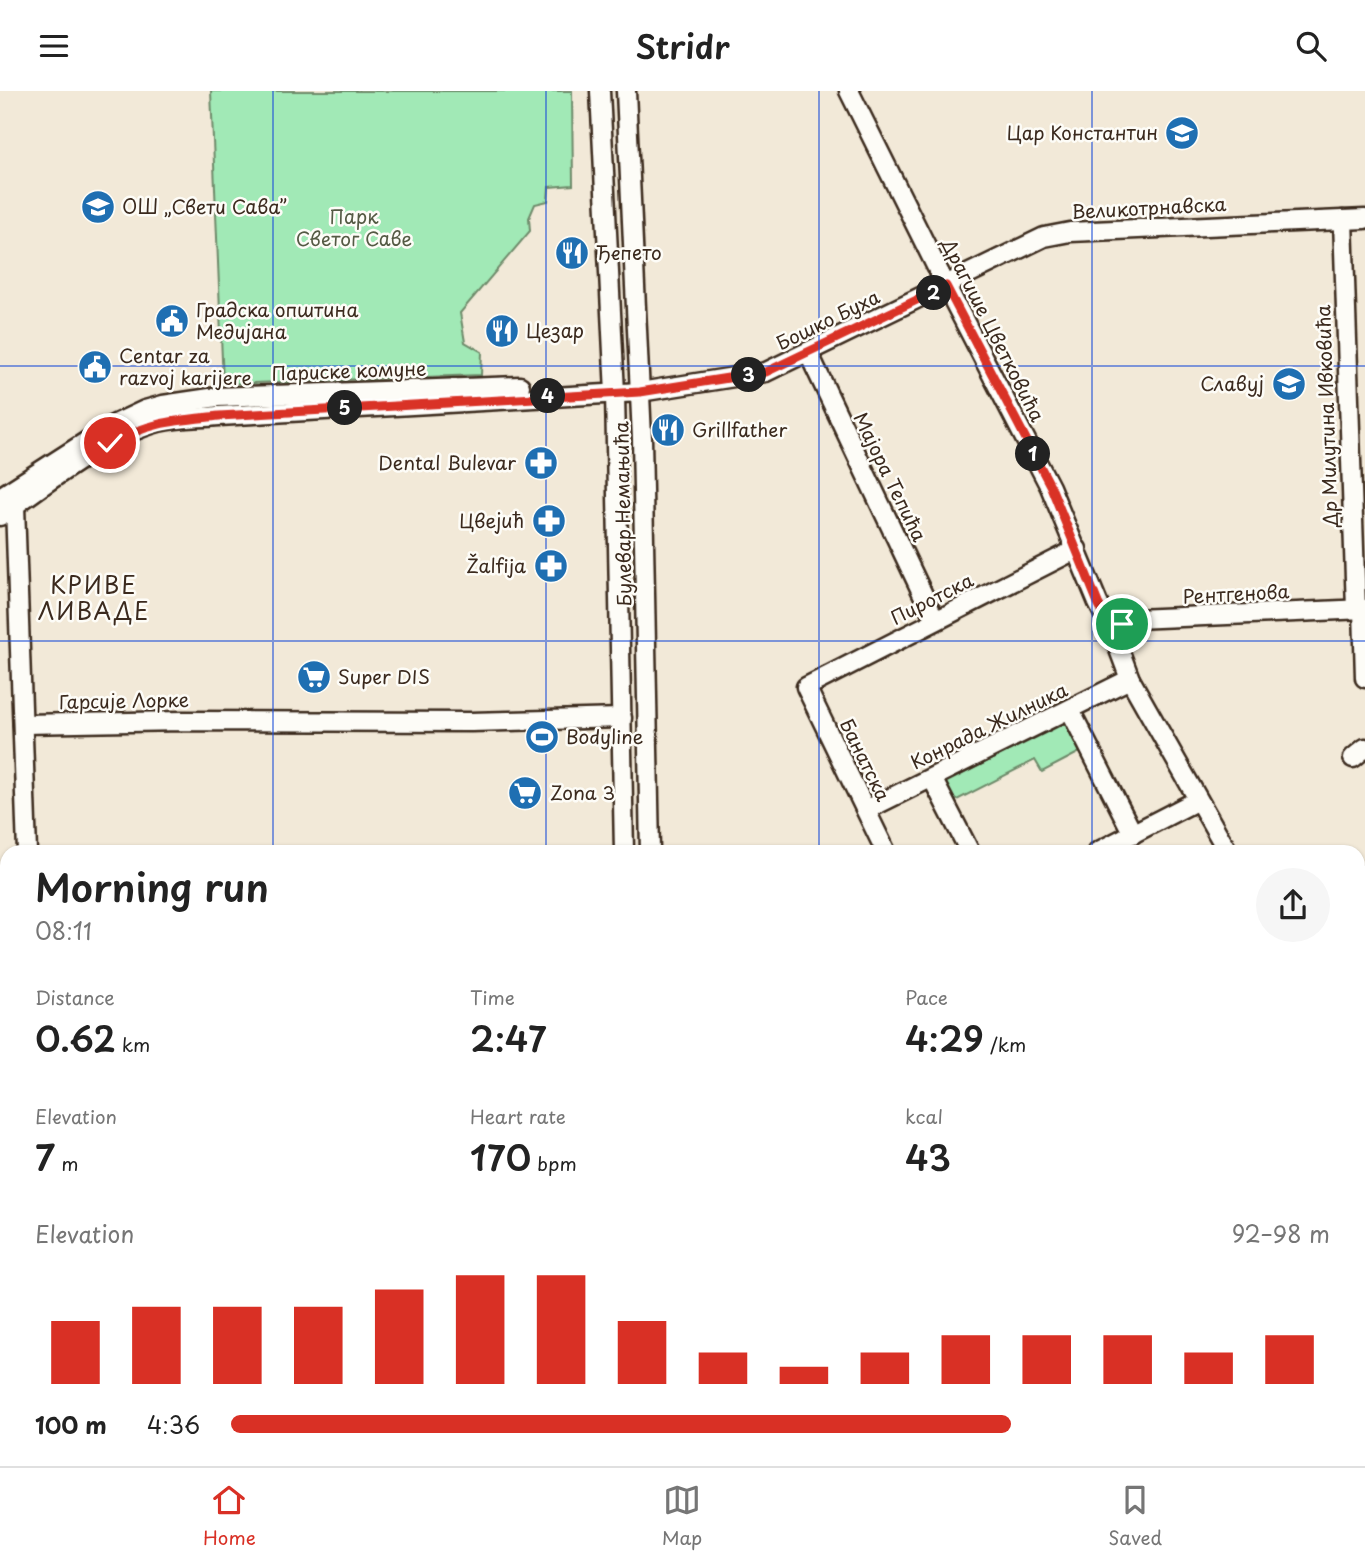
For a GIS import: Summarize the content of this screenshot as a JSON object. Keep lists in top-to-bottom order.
{
  "streets": {
    "street": [
      "Великотрнавска",
      "Бошко Буха",
      "Драгише Цветковића",
      "Париске комуне",
      "Др Милутина Ивковића",
      "Мајора Тепића",
      "Булевар Немањића",
      "Рентгенова",
      "Пиротска",
      "Гарсије Лорке",
      "Конрада Жилника",
      "Банатска"
    ]
  },
  "crossings": [
    ["Великотрнавска", "Бошко Буха"],
    ["Великотрнавска", "Драгише Цветковића"],
    ["Великотрнавска", "Др Милутина Ивковића"],
    ["Бошко Буха", "Драгише Цветковића"],
    ["Бошко Буха", "Париске комуне"],
    ["Бошко Буха", "Мајора Тепића"],
    ["Бошко Буха", "Булевар Немањића"],
    ["Драгише Цветковића", "Рентгенова"],
    ["Драгише Цветковића", "Пиротска"],
    ["Драгише Цветковића", "Конрада Жилника"],
    ["Париске комуне", "Булевар Немањића"],
    ["Др Милутина Ивковића", "Рентгенова"],
    ["Мајора Тепића", "Пиротска"],
    ["Булевар Немањића", "Гарсије Лорке"],
    ["Пиротска", "Банатска"],
    ["Конрада Жилника", "Банатска"]
  ],
  "districts": ["КРИВЕ ЛИВАДЕ"],
  "parks": ["Парк Светог Саве"],
  "places": {
    "school or university": ["Цар Константин", "ОШ „Свети Сава”", "Славуј"],
    "restaurant": ["Ђепето", "Цезар", "Grillfather"],
    "public building": ["Градска општина Медијана", "Centar za razvoj karijere"],
    "pharmacy": ["Dental Bulevar", "Цвејић", "Žalfija"],
    "supermarket": ["Super DIS", "Zona 3"],
    "sports": ["Bodyline"]
  },
  "page": {
    "header": "Stridr",
    "pins": [
      "2",
      "3",
      "4",
      "5",
      "1"
    ],
    "heading": ["Morning run", "08:11"],
    "stats": [
      ["Distance", "0.62 km"],
      ["Time", "2:47"],
      ["Pace", "4:29 /km"],
      ["Elevation", "7 m"],
      ["Heart rate", "170 bpm"],
      ["kcal", "43"]
    ],
    "chart": ["Elevation", "92–98 m"],
    "list": [
      {
        "name": "100 m",
        "note": "4:36"
      }
    ],
    "tabs": ["Home", "Map", "Saved"]
  }
}
